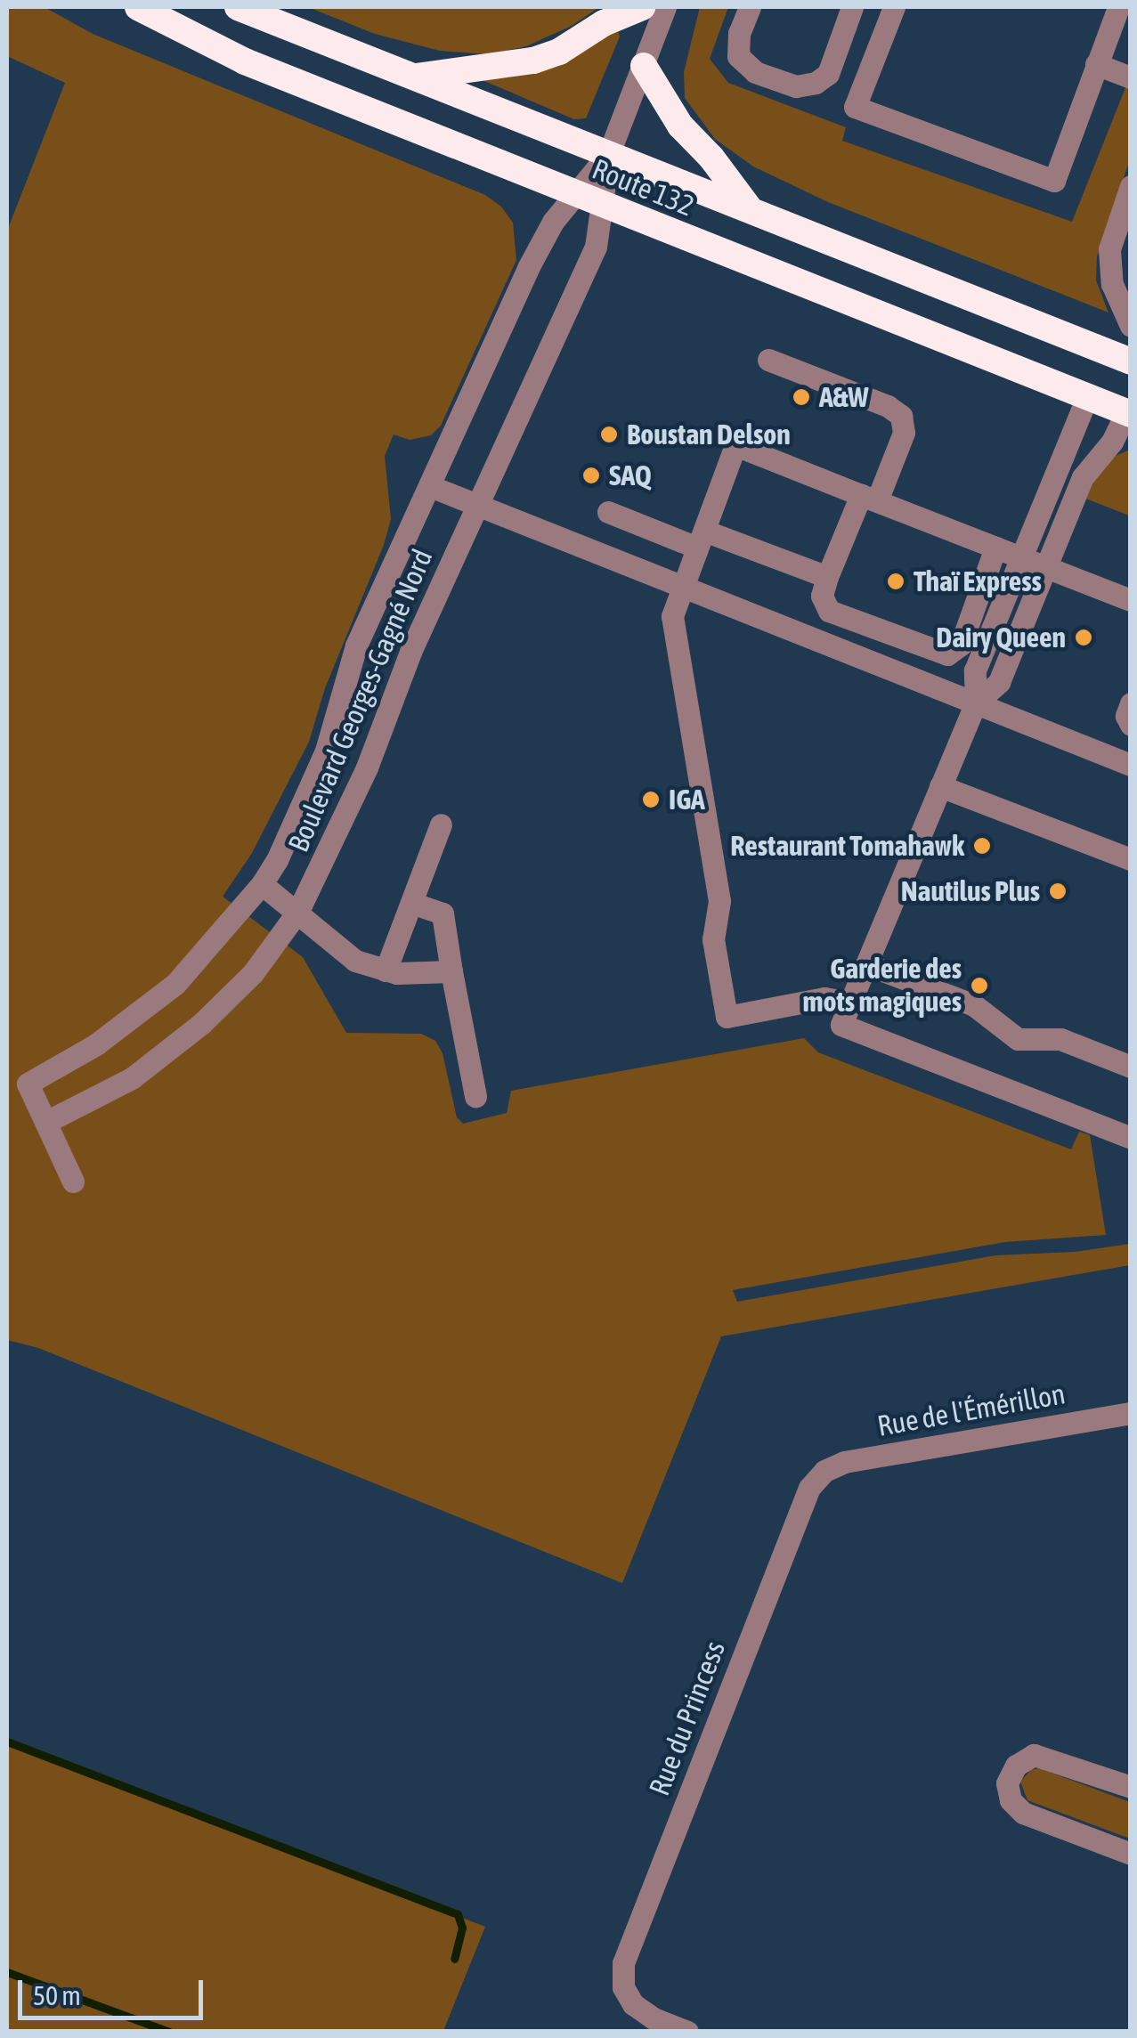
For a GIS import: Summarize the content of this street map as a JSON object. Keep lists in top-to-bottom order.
{
  "streets": {
    "highway": ["Route 132"],
    "street": ["Boulevard Georges-Gagné Nord", "Rue de l'Émérillon", "Rue du Princess"]
  },
  "crossings": [
    ["Route 132", "Boulevard Georges-Gagné Nord"],
    ["Rue de l'Émérillon", "Rue du Princess"]
  ],
  "places": [
    "A&W",
    "Boustan Delson",
    "SAQ",
    "Thaï Express",
    "Dairy Queen",
    "IGA",
    "Restaurant Tomahawk",
    "Nautilus Plus",
    "Garderie des mots magiques"
  ],
  "scale_bar": "50 m"
}
